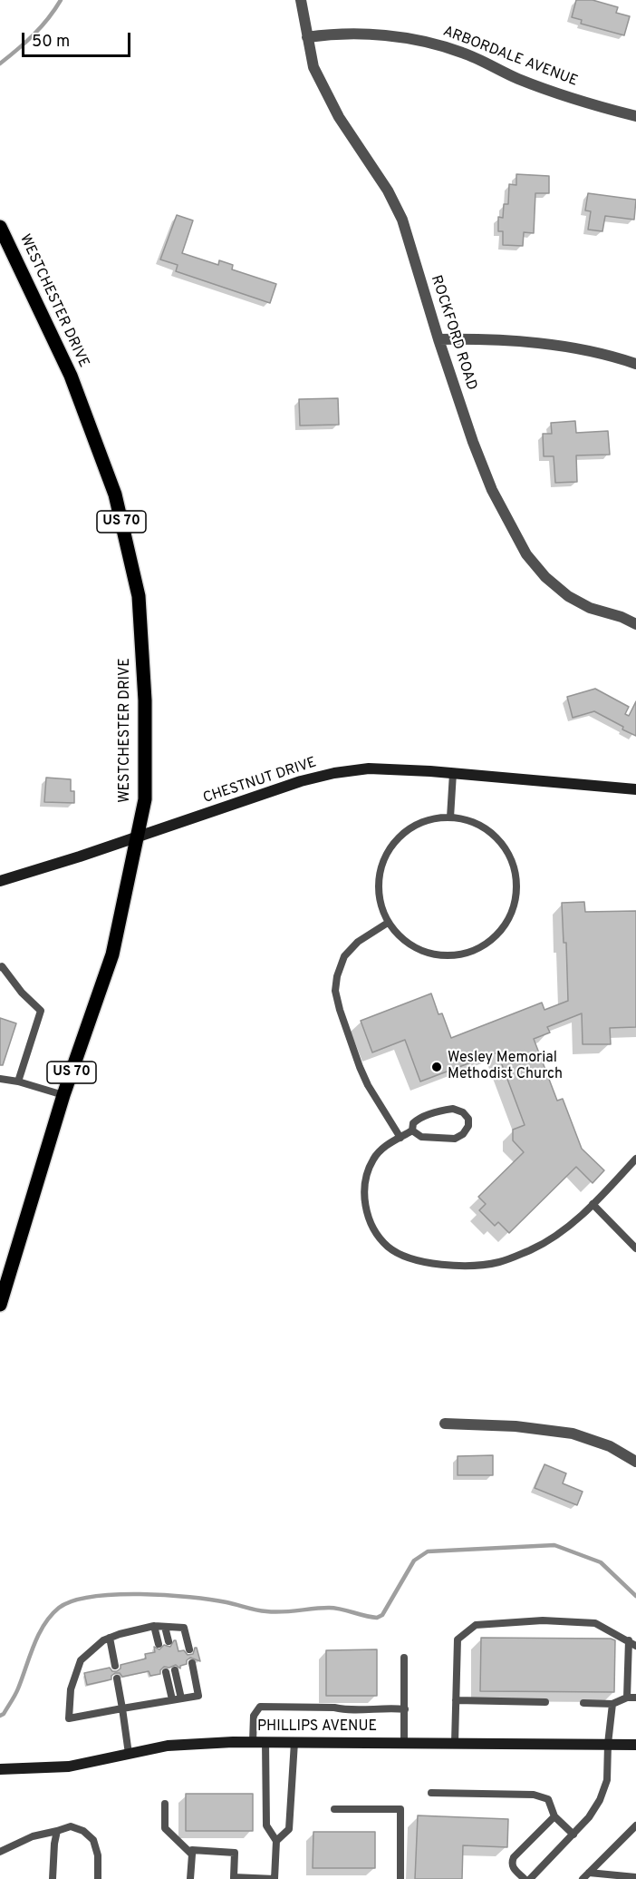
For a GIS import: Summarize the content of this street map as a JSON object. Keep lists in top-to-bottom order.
{
  "streets": {
    "main road": ["WESTCHESTER DRIVE", "US 70"],
    "street": [
      "ARBORDALE AVENUE",
      "ROCKFORD ROAD",
      "CHESTNUT DRIVE",
      "PHILLIPS AVENUE"
    ]
  },
  "crossings": [
    ["ARBORDALE AVENUE", "ROCKFORD ROAD"],
    ["WESTCHESTER DRIVE", "CHESTNUT DRIVE"]
  ],
  "places": ["Wesley Memorial Methodist Church"],
  "scale_bar": "50 m"
}
